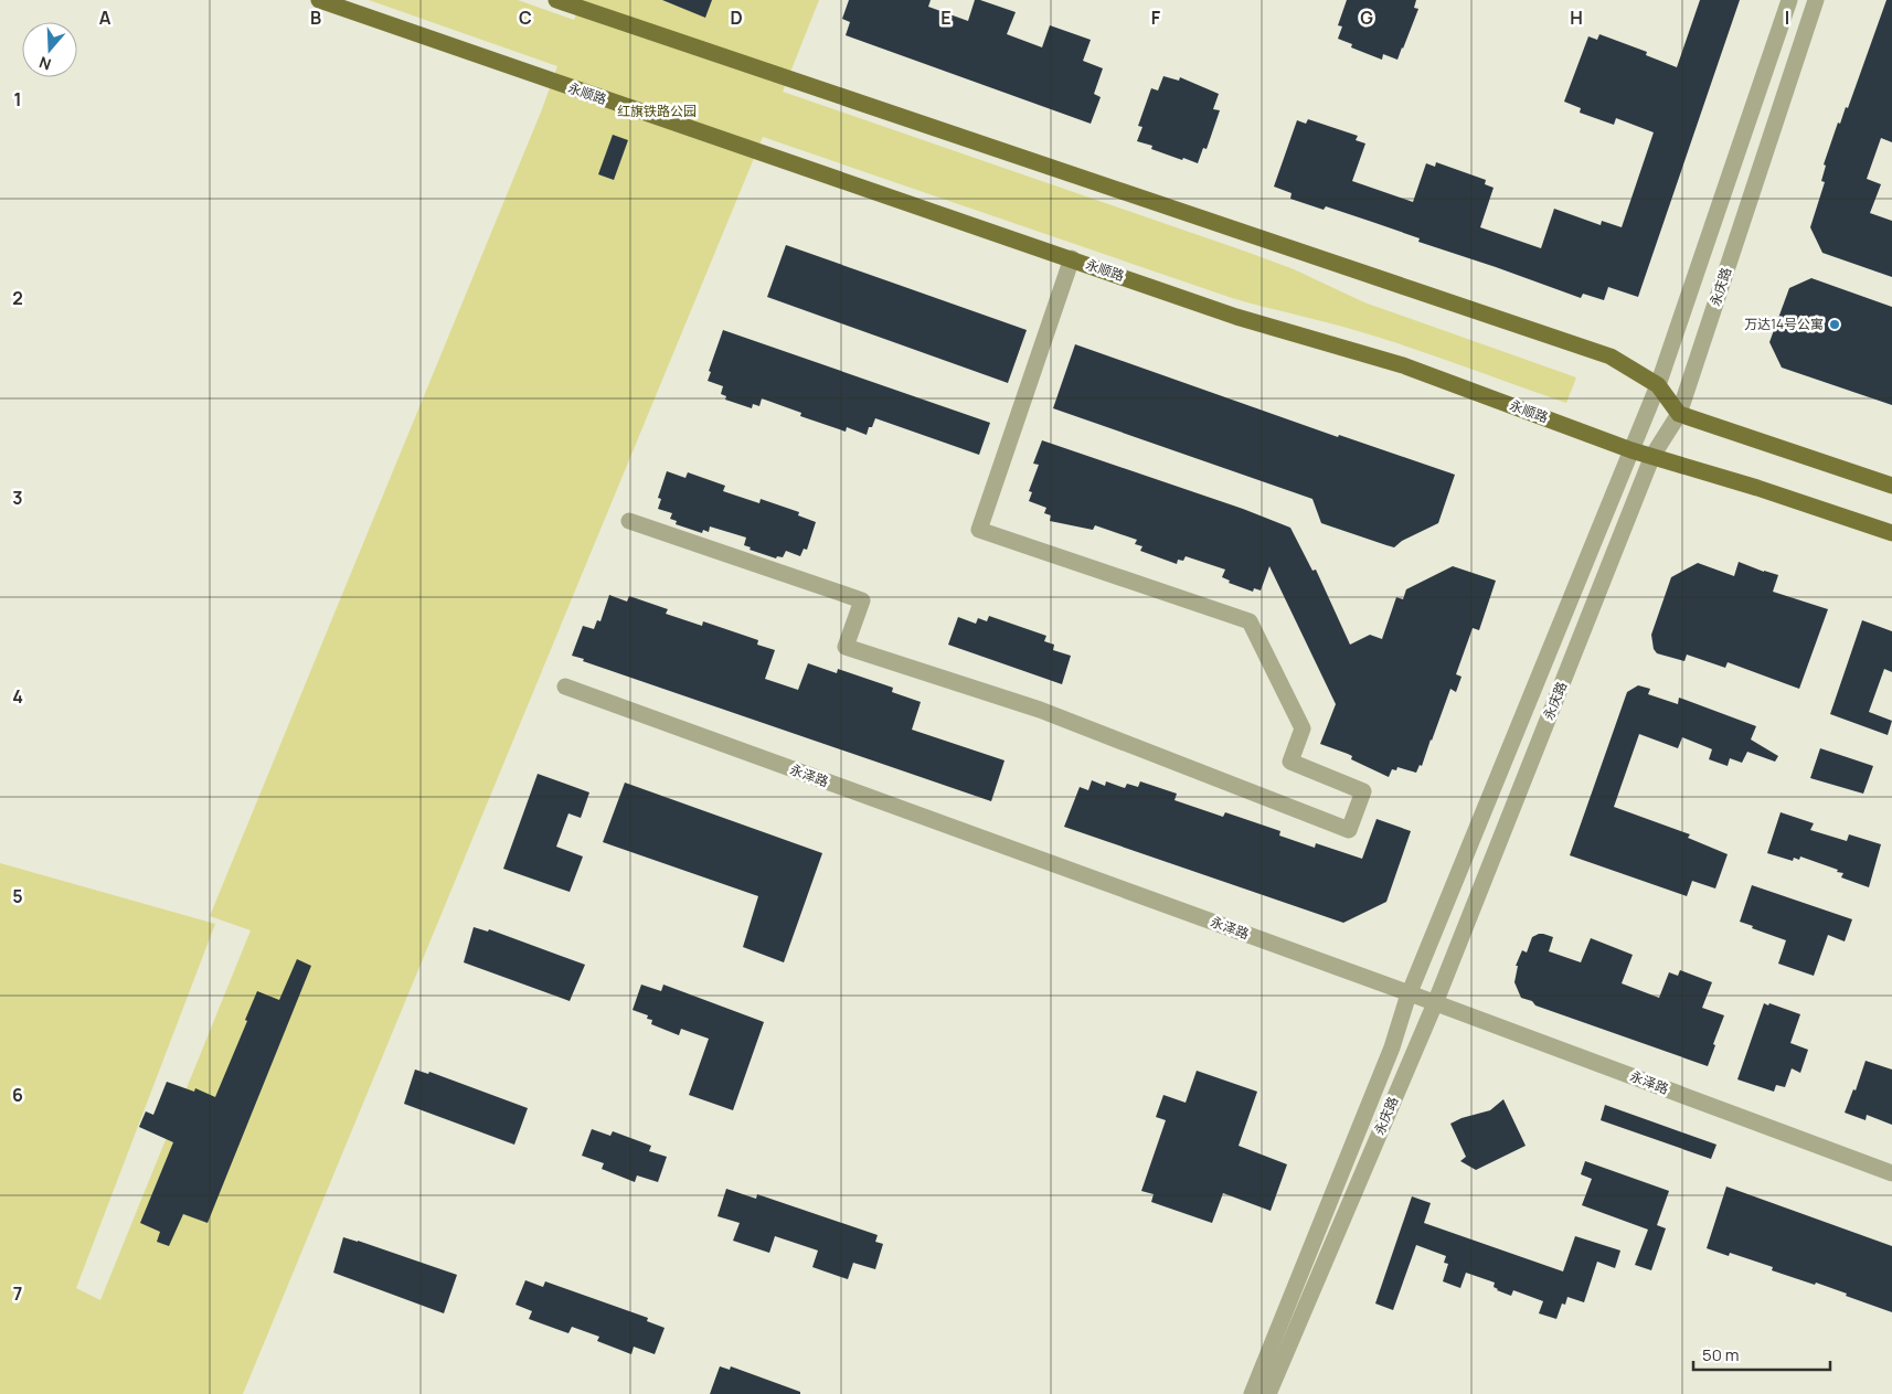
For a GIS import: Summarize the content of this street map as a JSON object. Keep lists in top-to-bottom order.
{
  "streets": {
    "main road": ["永顺路"],
    "street": ["永庆路", "永泽路"]
  },
  "crossings": [
    ["永顺路", "永庆路"],
    ["永庆路", "永泽路"]
  ],
  "parks": ["红旗铁路公园"],
  "places": ["万达14号公寓"],
  "scale_bar": "50 m",
  "north": "bottom",
  "grid": {
    "columns": [
      "A",
      "B",
      "C",
      "D",
      "E",
      "F",
      "G",
      "H",
      "I"
    ],
    "rows": [
      "1",
      "2",
      "3",
      "4",
      "5",
      "6",
      "7"
    ]
  }
}
